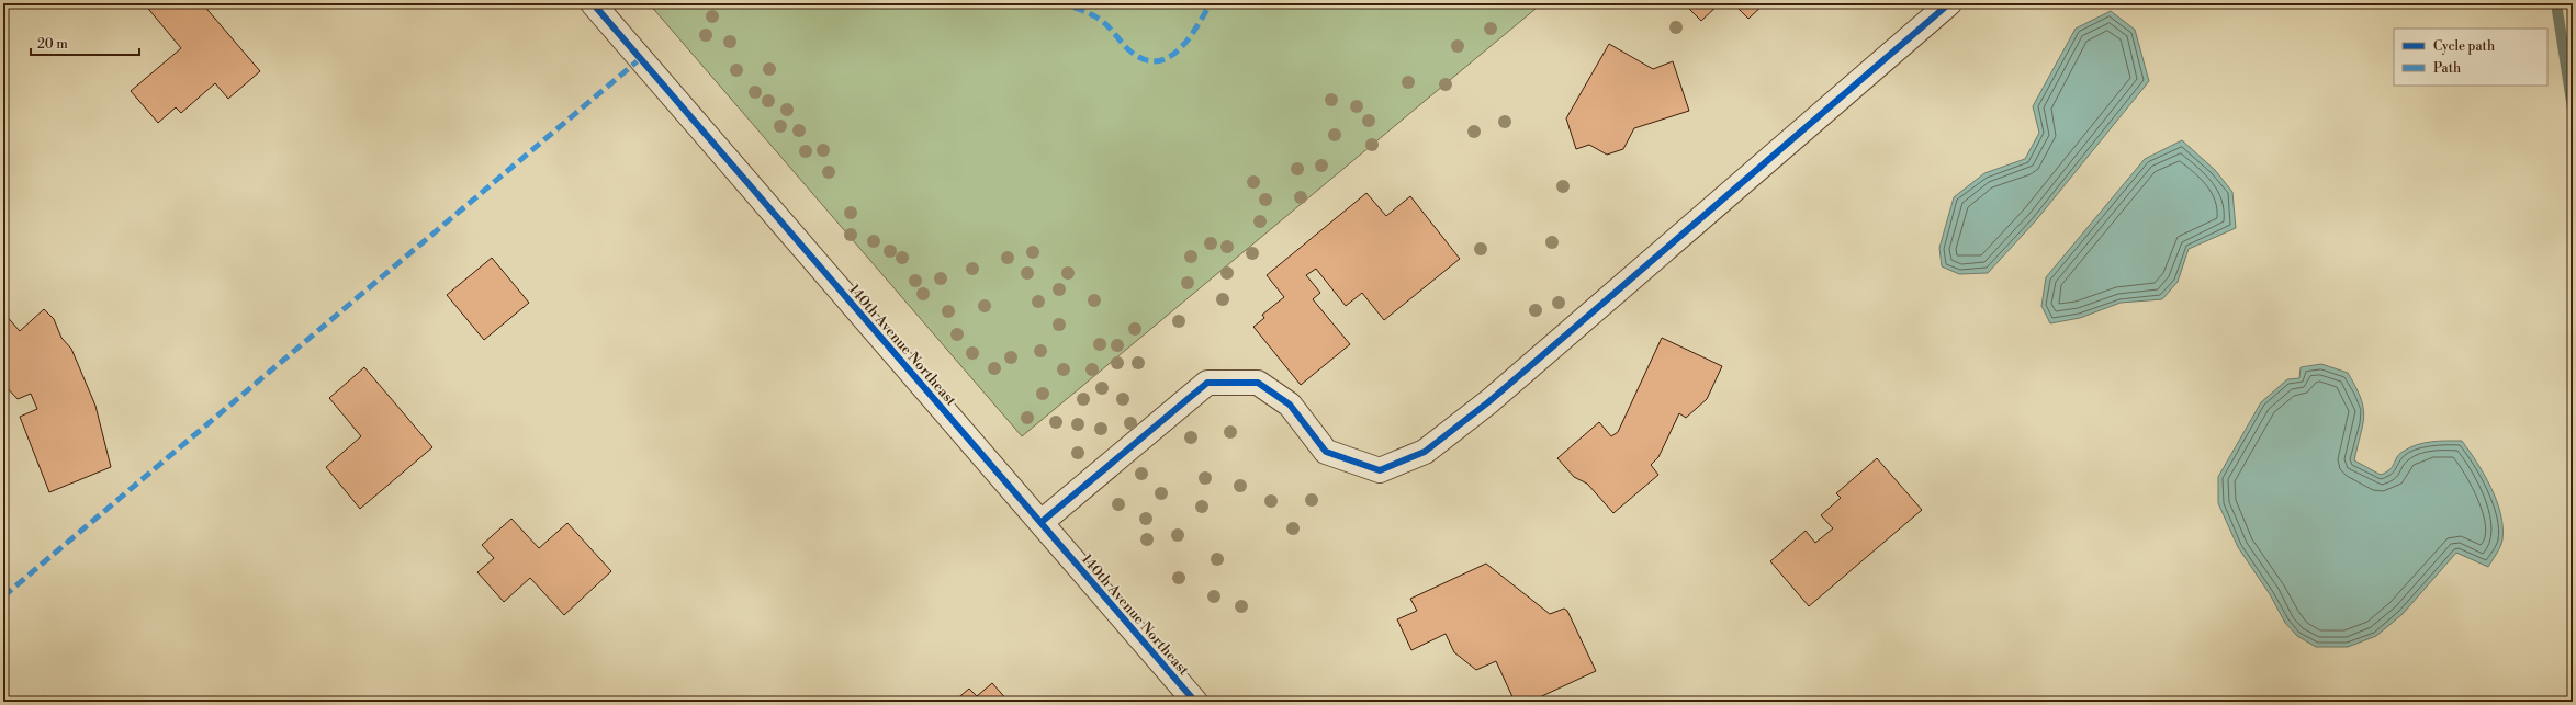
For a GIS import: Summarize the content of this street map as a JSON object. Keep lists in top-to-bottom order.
{
  "streets": {
    "street": ["140th Avenue Northeast"]
  },
  "legend": ["Cycle path", "Path"],
  "scale_bar": "20 m"
}
